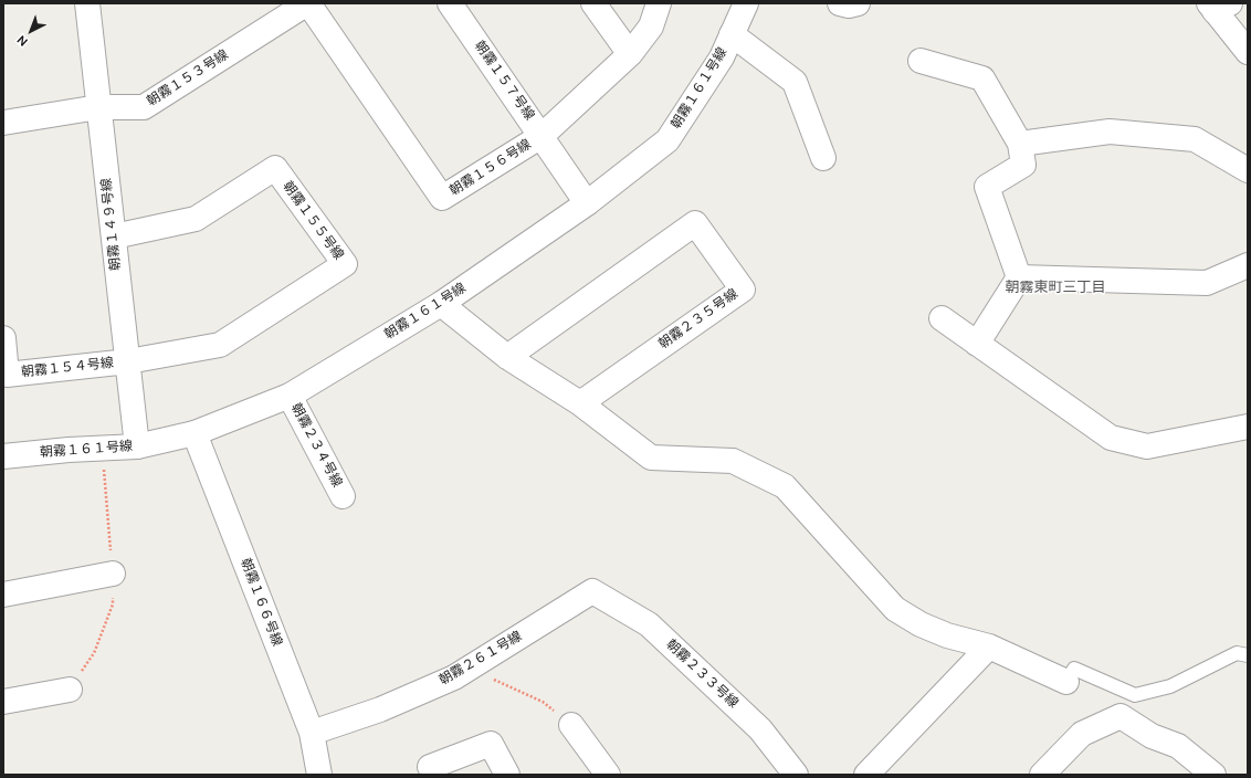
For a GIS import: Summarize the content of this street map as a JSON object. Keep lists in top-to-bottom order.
{
  "streets": {
    "street": [
      "朝霧１５３号線",
      "朝霧１５７号線",
      "朝霧１６１号線",
      "朝霧１５６号線",
      "朝霧１５５号線",
      "朝霧１４９号線",
      "朝霧２３５号線",
      "朝霧１５４号線",
      "朝霧２３４号線",
      "朝霧１６６号線",
      "朝霧２６１号線",
      "朝霧２３３号線"
    ]
  },
  "crossings": [
    ["朝霧１５３号線", "朝霧１５６号線"],
    ["朝霧１５３号線", "朝霧１４９号線"],
    ["朝霧１５７号線", "朝霧１６１号線"],
    ["朝霧１５７号線", "朝霧１５６号線"],
    ["朝霧１６１号線", "朝霧１４９号線"],
    ["朝霧１６１号線", "朝霧２３４号線"],
    ["朝霧１６１号線", "朝霧１６６号線"],
    ["朝霧１５５号線", "朝霧１４９号線"],
    ["朝霧１５５号線", "朝霧１５４号線"],
    ["朝霧１４９号線", "朝霧１５４号線"],
    ["朝霧１６６号線", "朝霧２６１号線"],
    ["朝霧２６１号線", "朝霧２３３号線"]
  ],
  "districts": ["朝霧東町三丁目"],
  "north": "bottom left"
}
